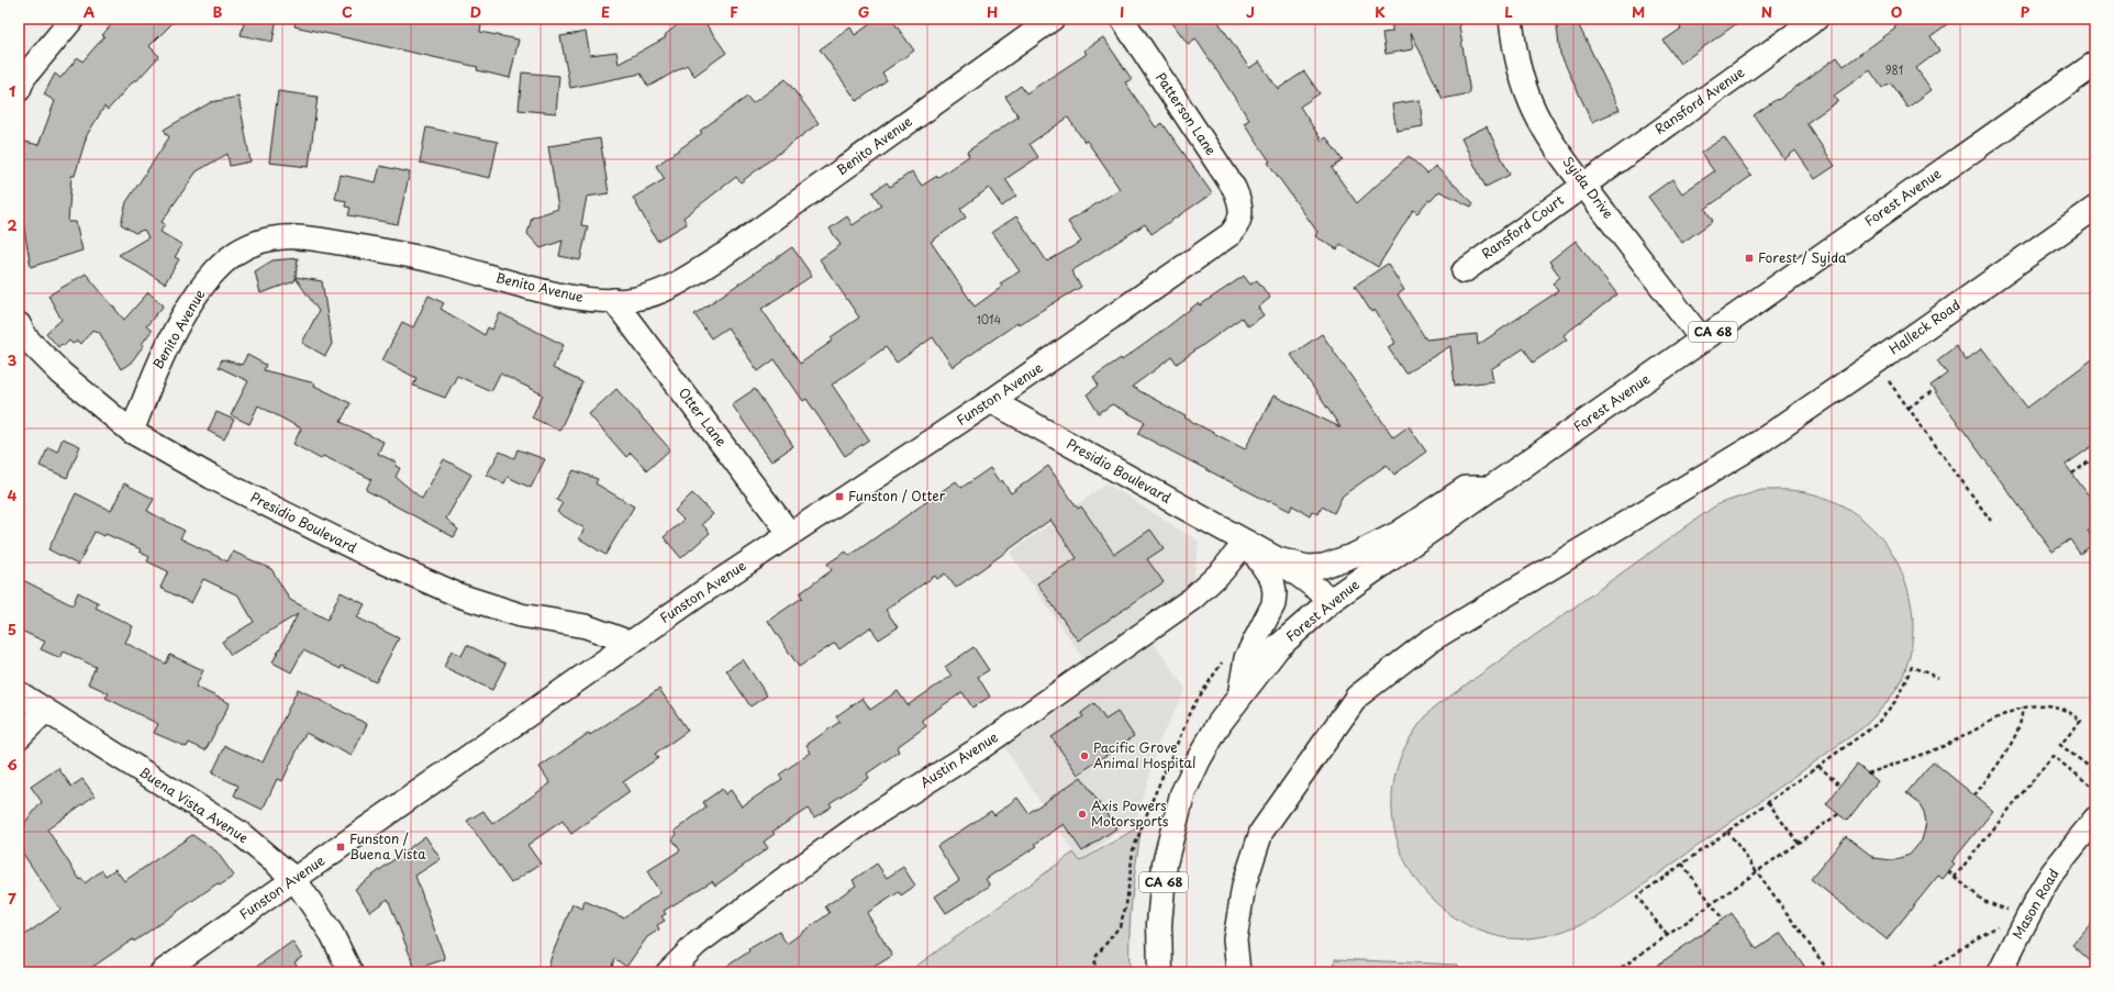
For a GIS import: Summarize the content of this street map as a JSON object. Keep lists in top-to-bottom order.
{
  "streets": {
    "main road": ["Forest Avenue", "CA 68"],
    "street": [
      "Ransford Avenue",
      "Patterson Lane",
      "Benito Avenue",
      "Syida Drive",
      "Ransford Court",
      "Halleck Road",
      "Funston Avenue",
      "Otter Lane",
      "Presidio Boulevard",
      "Austin Avenue",
      "Buena Vista Avenue",
      "Mason Road"
    ]
  },
  "crossings": [
    ["Ransford Avenue", "Syida Drive"],
    ["Ransford Avenue", "Ransford Court"],
    ["Patterson Lane", "Funston Avenue"],
    ["Benito Avenue", "Otter Lane"],
    ["Benito Avenue", "Presidio Boulevard"],
    ["Syida Drive", "Forest Avenue"],
    ["Syida Drive", "Ransford Court"],
    ["Forest Avenue", "Presidio Boulevard"],
    ["Funston Avenue", "Otter Lane"],
    ["Funston Avenue", "Presidio Boulevard"],
    ["Funston Avenue", "Buena Vista Avenue"],
    ["Presidio Boulevard", "Austin Avenue"]
  ],
  "places": {
    "transit": ["Forest / Syida", "Funston / Otter", "Funston / Buena Vista"],
    "other": ["Pacific Grove Animal Hospital", "Axis Powers Motorsports"]
  },
  "house_numbers": ["981", "1014"],
  "grid": {
    "columns": [
      "A",
      "B",
      "C",
      "D",
      "E",
      "F",
      "G",
      "H",
      "I",
      "J",
      "K",
      "L",
      "M",
      "N",
      "O",
      "P"
    ],
    "rows": [
      "1",
      "2",
      "3",
      "4",
      "5",
      "6",
      "7"
    ]
  }
}
